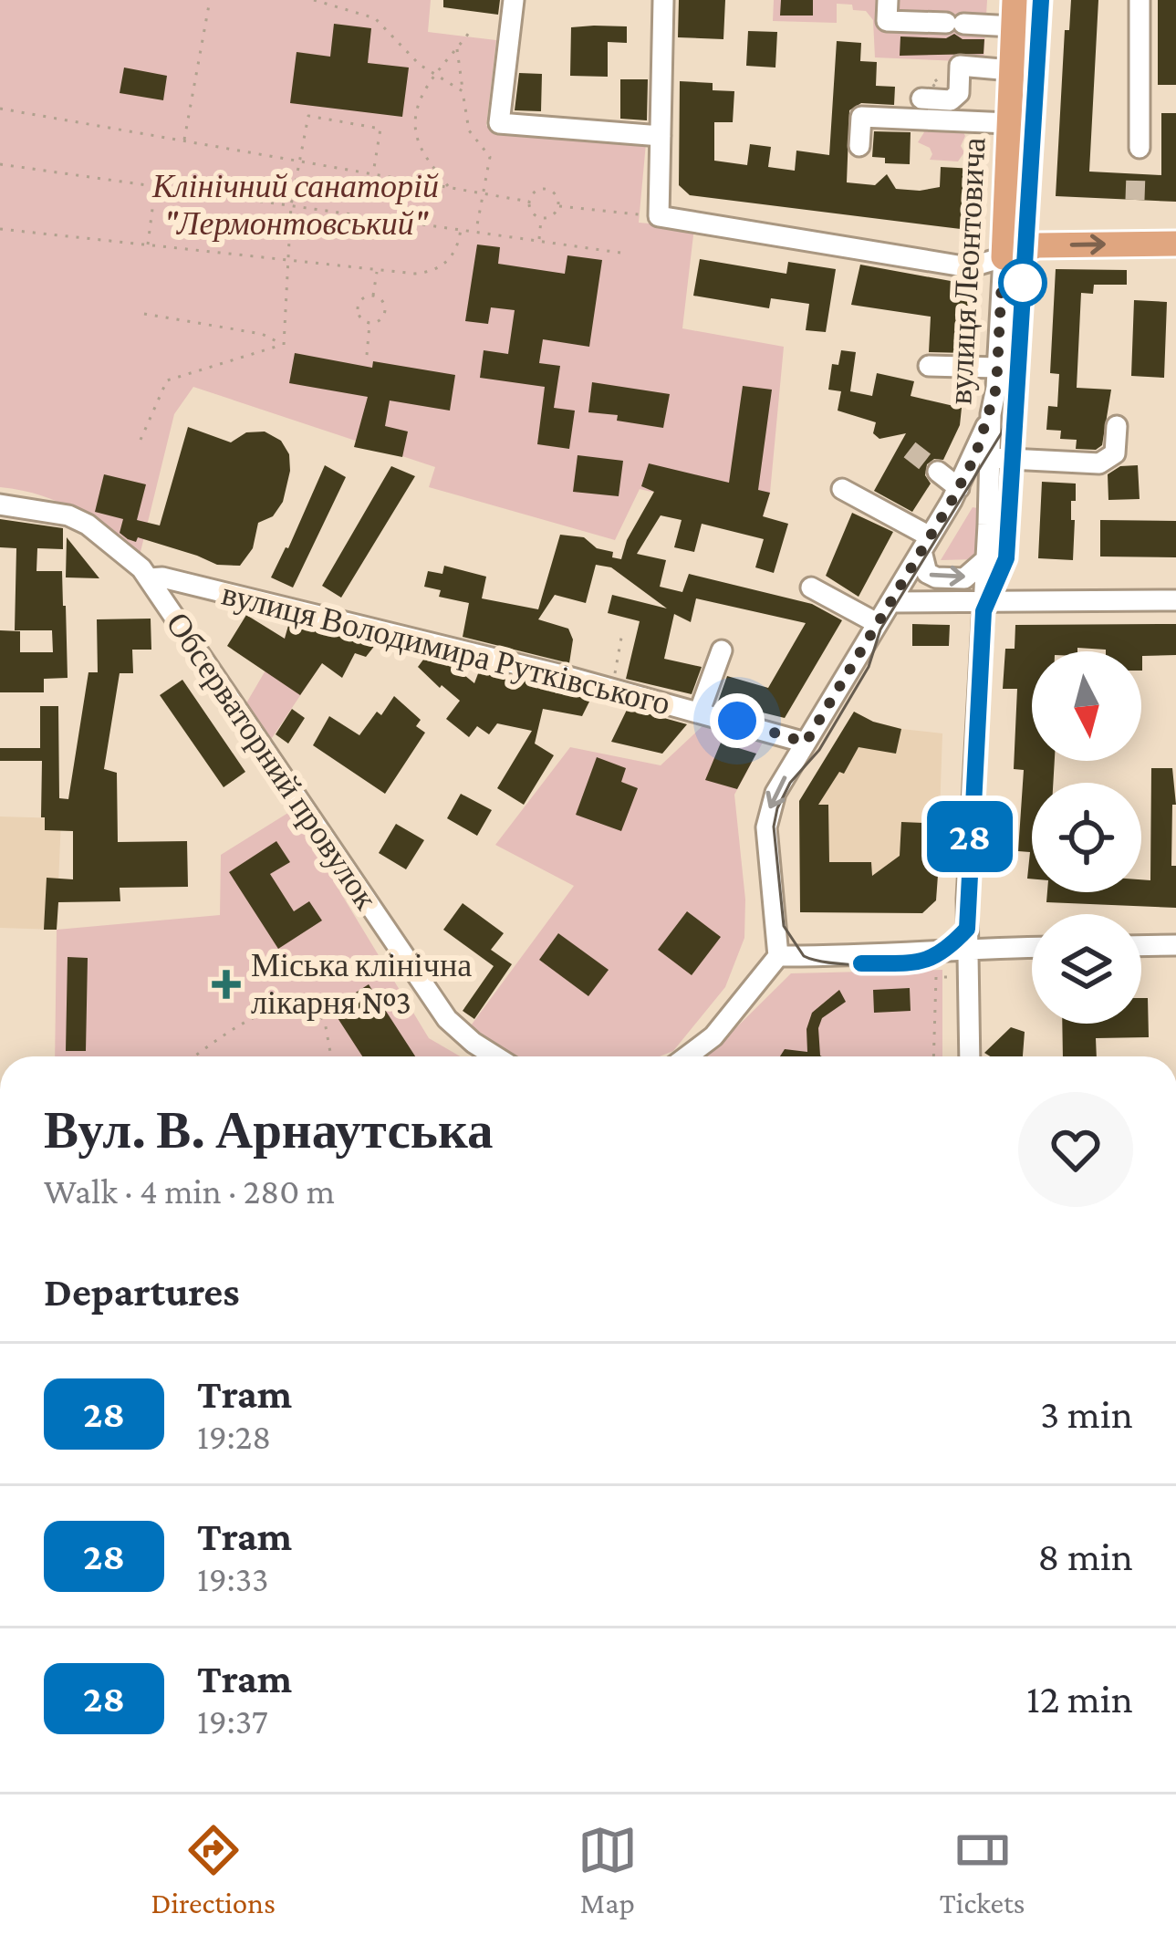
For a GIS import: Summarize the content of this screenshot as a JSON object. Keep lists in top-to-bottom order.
{
  "streets": {
    "main road": ["вулиця Леонтовича"],
    "street": ["вулиця Володимира Рутківського", "Обсерваторний провулок"]
  },
  "crossings": [
    ["вулиця Володимира Рутківського", "Обсерваторний провулок"]
  ],
  "parks": ["Клінічний санаторій \"Лермонтовський\""],
  "places": {
    "health": ["Міська клінічна лікарня №3"]
  },
  "lines": ["tram line 28"],
  "north": "bottom",
  "page": {
    "on_map": "28",
    "heading": [
      ["Вул. В. Арнаутська", "Walk · 4 min · 280 m"],
      "Departures"
    ],
    "list": [
      {
        "mark": "28",
        "name": "Tram",
        "note": "19:28",
        "value": "3 min"
      },
      {
        "mark": "28",
        "name": "Tram",
        "note": "19:33",
        "value": "8 min"
      },
      {
        "mark": "28",
        "name": "Tram",
        "note": "19:37",
        "value": "12 min"
      }
    ],
    "tabs": ["Directions", "Map", "Tickets"]
  }
}
